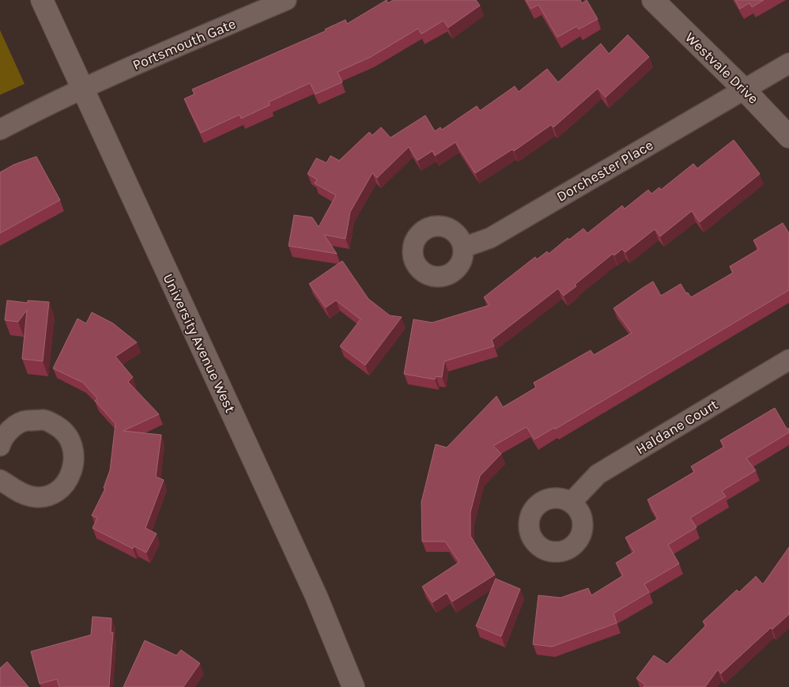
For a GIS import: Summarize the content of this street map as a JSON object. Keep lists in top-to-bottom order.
{
  "streets": {
    "main road": ["Westvale Drive", "University Avenue West"],
    "street": ["Portsmouth Gate", "Dorchester Place", "Haldane Court"]
  },
  "crossings": [
    ["Portsmouth Gate", "University Avenue West"],
    ["Westvale Drive", "Dorchester Place"]
  ]
}
